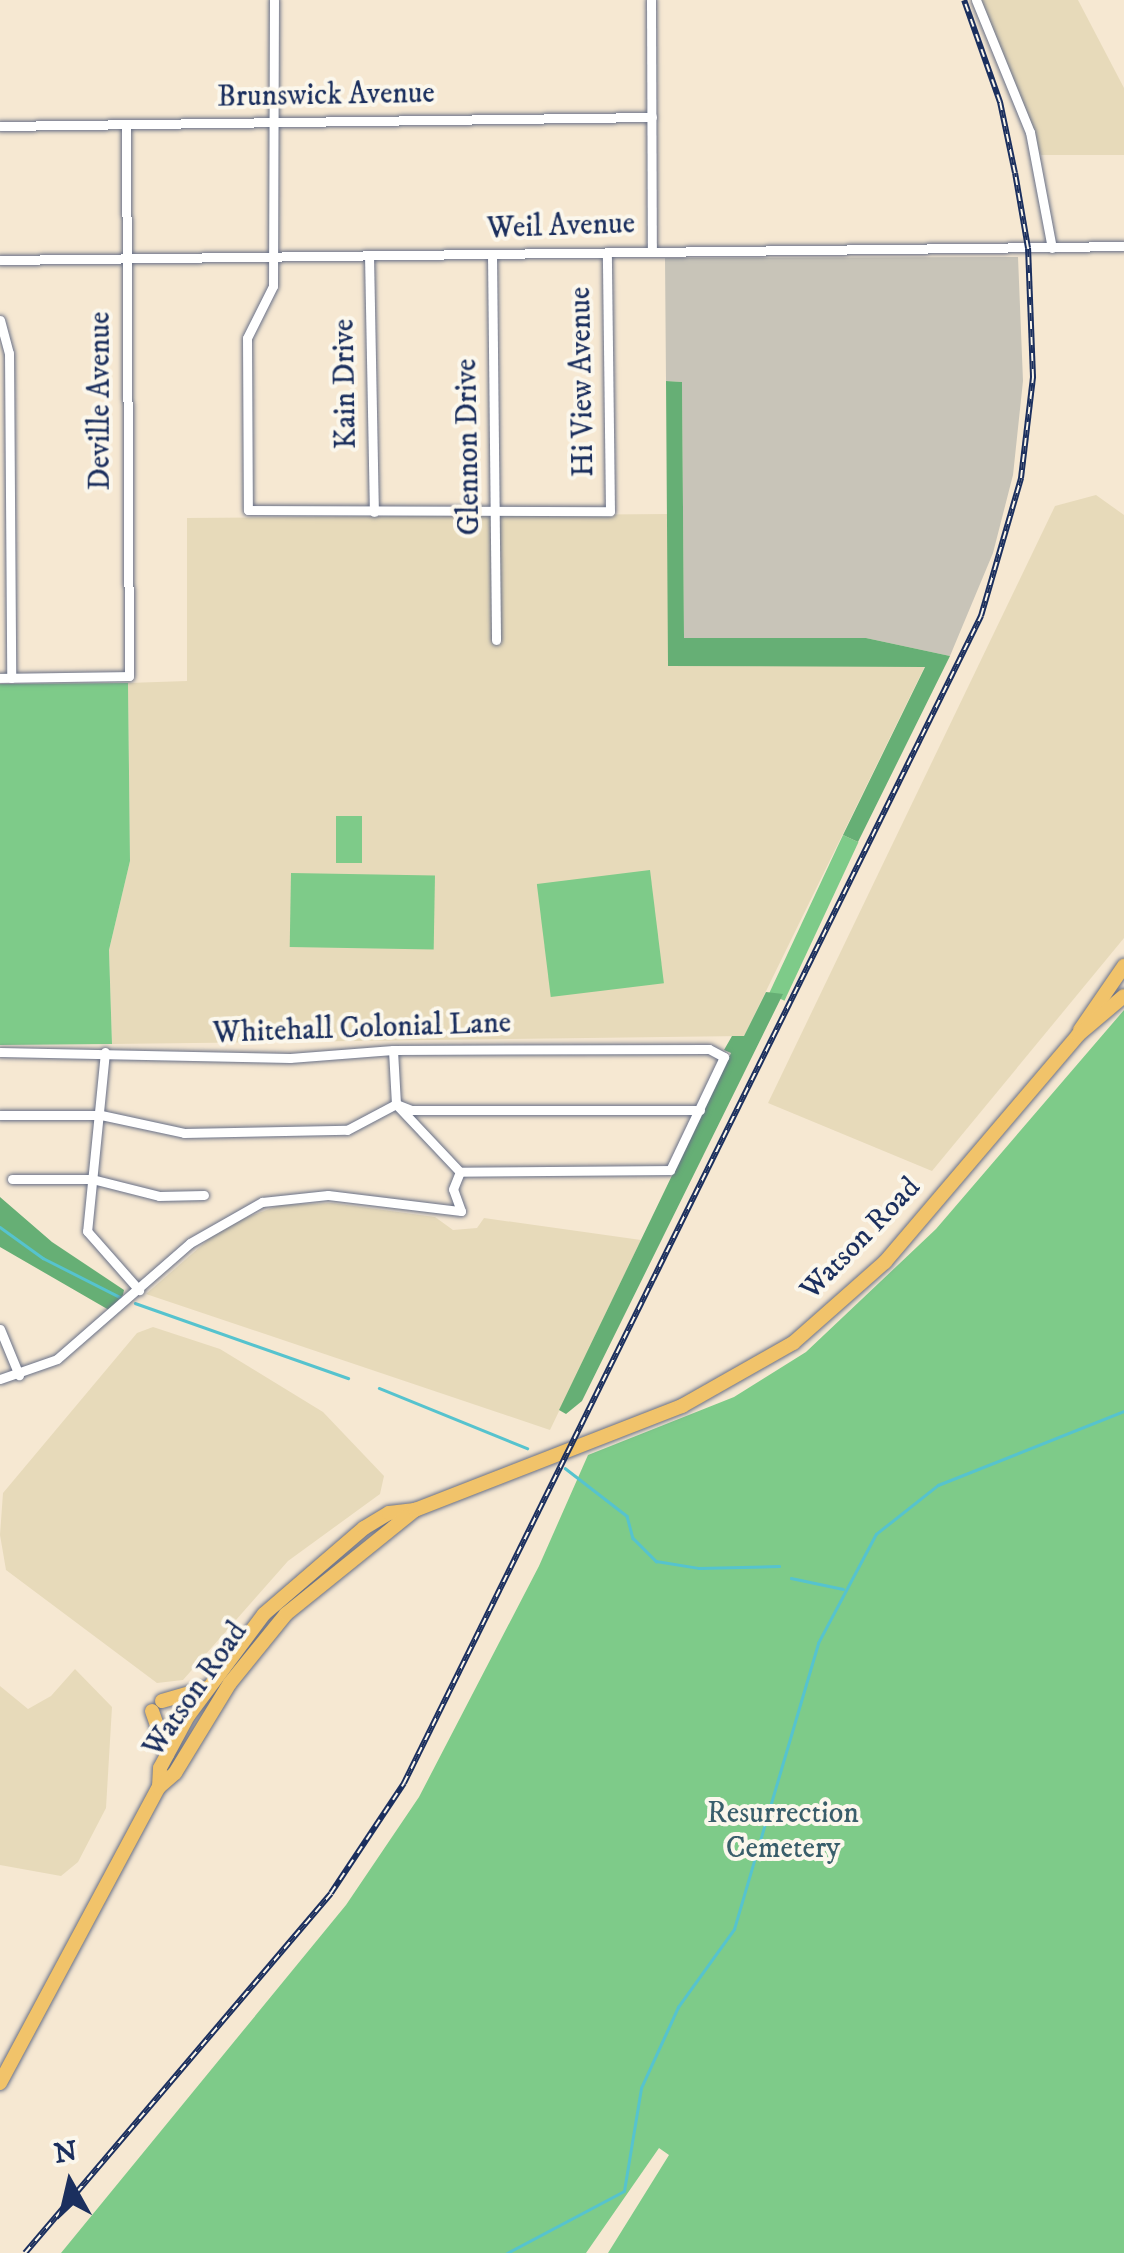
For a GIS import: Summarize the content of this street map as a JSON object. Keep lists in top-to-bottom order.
{
  "streets": {
    "main road": ["Watson Road"],
    "street": [
      "Brunswick Avenue",
      "Weil Avenue",
      "Hi View Avenue",
      "Kain Drive",
      "Deville Avenue",
      "Glennon Drive",
      "Whitehall Colonial Lane"
    ]
  },
  "crossings": [
    ["Brunswick Avenue", "Deville Avenue"],
    ["Weil Avenue", "Hi View Avenue"],
    ["Weil Avenue", "Kain Drive"],
    ["Weil Avenue", "Deville Avenue"],
    ["Weil Avenue", "Glennon Drive"],
    ["Hi View Avenue", "Glennon Drive"]
  ],
  "parks": ["Resurrection Cemetery"],
  "north": "top"
}
